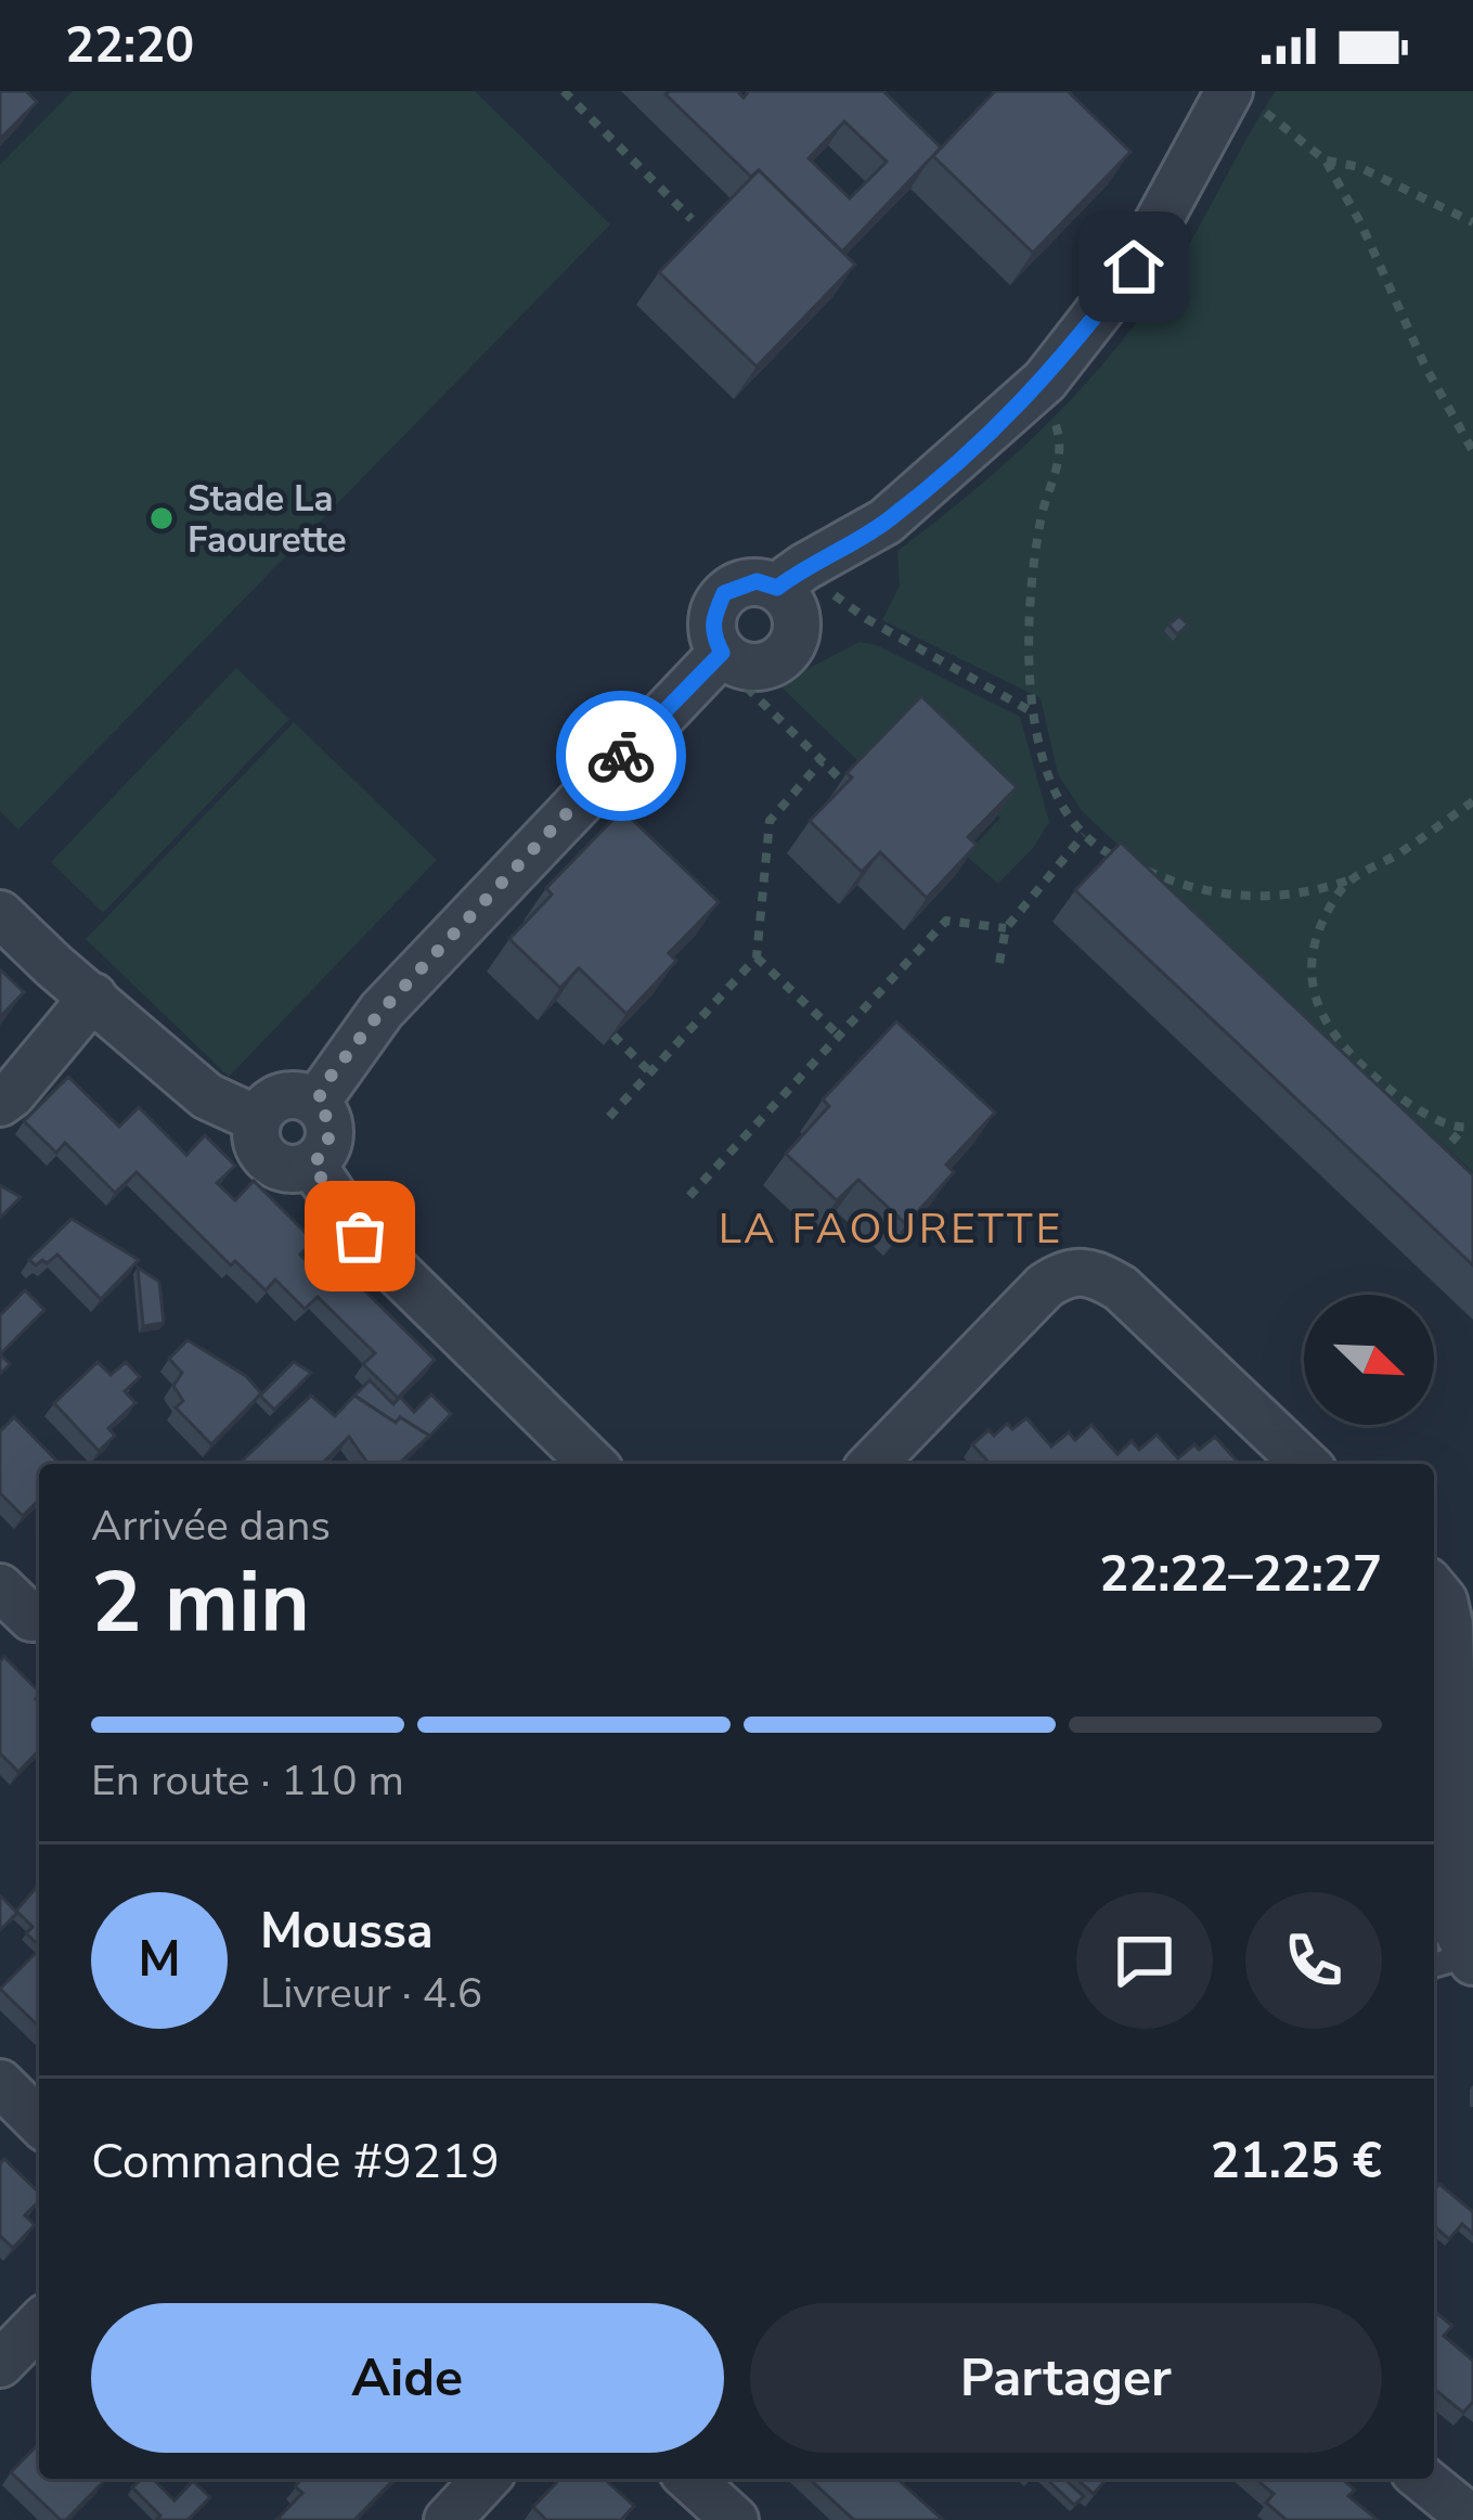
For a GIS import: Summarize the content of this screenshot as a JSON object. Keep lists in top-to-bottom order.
{
  "districts": ["LA FAOURETTE"],
  "places": ["Stade La Faourette"],
  "north": "bottom right",
  "page": {
    "status": "22:20",
    "heading": ["2 min", "Arrivée dans", "22:22–22:27"],
    "panel": [
      "Moussa",
      "Livreur · 4.6",
      "Commande #9219",
      "21.25 €"
    ],
    "bar": "En route · 110 m",
    "round": "M",
    "buttons": ["Aide", "Partager"]
  }
}
